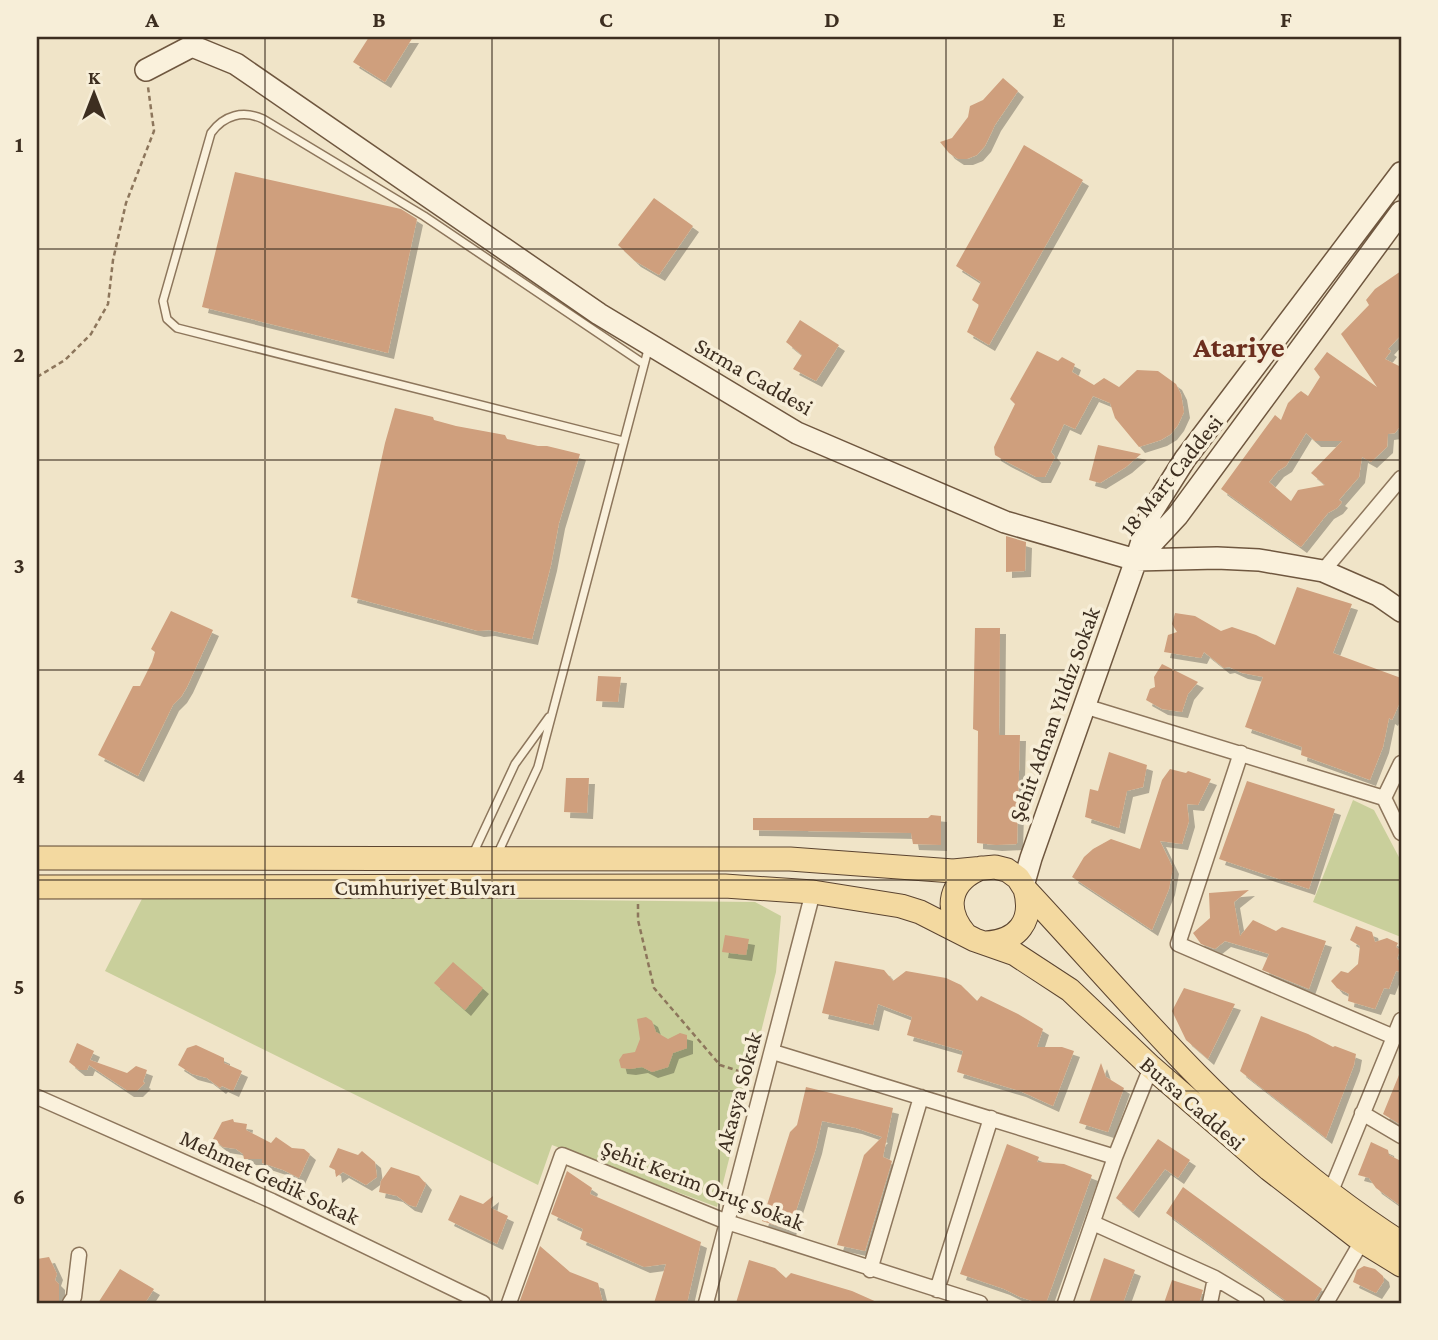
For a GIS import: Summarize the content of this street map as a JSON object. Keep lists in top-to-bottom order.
{
  "streets": {
    "main road": ["Cumhuriyet Bulvarı", "Bursa Caddesi"],
    "street": [
      "Sırma Caddesi",
      "18 Mart Caddesi",
      "Şehit Adnan Yıldız Sokak",
      "Akasya Sokak",
      "Mehmet Gedik Sokak",
      "Şehit Kerim Oruç Sokak"
    ]
  },
  "crossings": [
    ["Sırma Caddesi", "18 Mart Caddesi"],
    ["Sırma Caddesi", "Şehit Adnan Yıldız Sokak"],
    ["18 Mart Caddesi", "Şehit Adnan Yıldız Sokak"],
    ["Şehit Adnan Yıldız Sokak", "Bursa Caddesi"],
    ["Cumhuriyet Bulvarı", "Akasya Sokak"],
    ["Cumhuriyet Bulvarı", "Bursa Caddesi"],
    ["Akasya Sokak", "Bursa Caddesi"],
    ["Akasya Sokak", "Şehit Kerim Oruç Sokak"]
  ],
  "districts": ["Atariye"],
  "north": "top",
  "grid": {
    "columns": [
      "A",
      "B",
      "C",
      "D",
      "E",
      "F"
    ],
    "rows": [
      "1",
      "2",
      "3",
      "4",
      "5",
      "6"
    ]
  }
}
